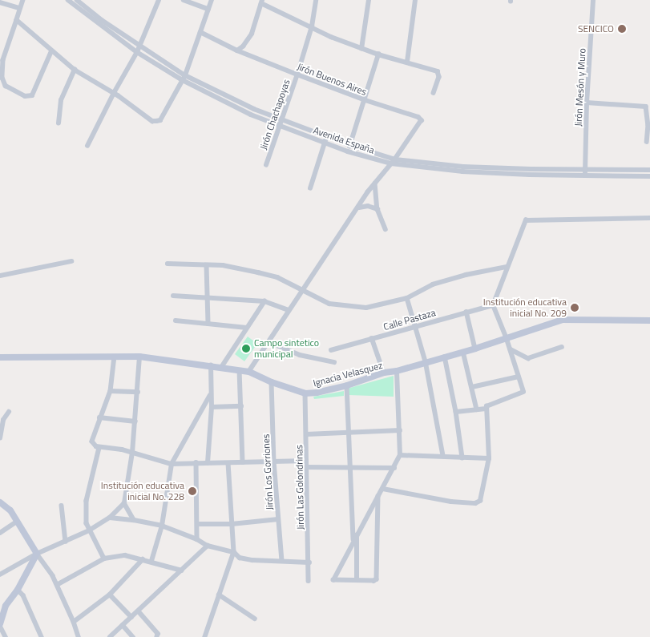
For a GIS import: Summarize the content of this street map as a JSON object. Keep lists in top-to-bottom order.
{
  "streets": {
    "main road": ["Ignacia Velasquez"],
    "street": [
      "Jirón Buenos Aires",
      "Jirón Mesón y Muro",
      "Jirón Chachapoyas",
      "Avenida España",
      "Calle Pastaza",
      "Jirón Los Gorriones",
      "Jirón Las Golondrinas"
    ]
  },
  "crossings": [
    ["Jirón Buenos Aires", "Jirón Chachapoyas"],
    ["Jirón Buenos Aires", "Avenida España"],
    ["Jirón Mesón y Muro", "Avenida España"],
    ["Jirón Chachapoyas", "Avenida España"],
    ["Ignacia Velasquez", "Jirón Los Gorriones"],
    ["Ignacia Velasquez", "Jirón Las Golondrinas"]
  ],
  "places": [
    "SENCICO",
    "Institución educativa inicial No. 209",
    "Campo sintetico municipal",
    "Institución educativa inicial No. 228"
  ]
}
